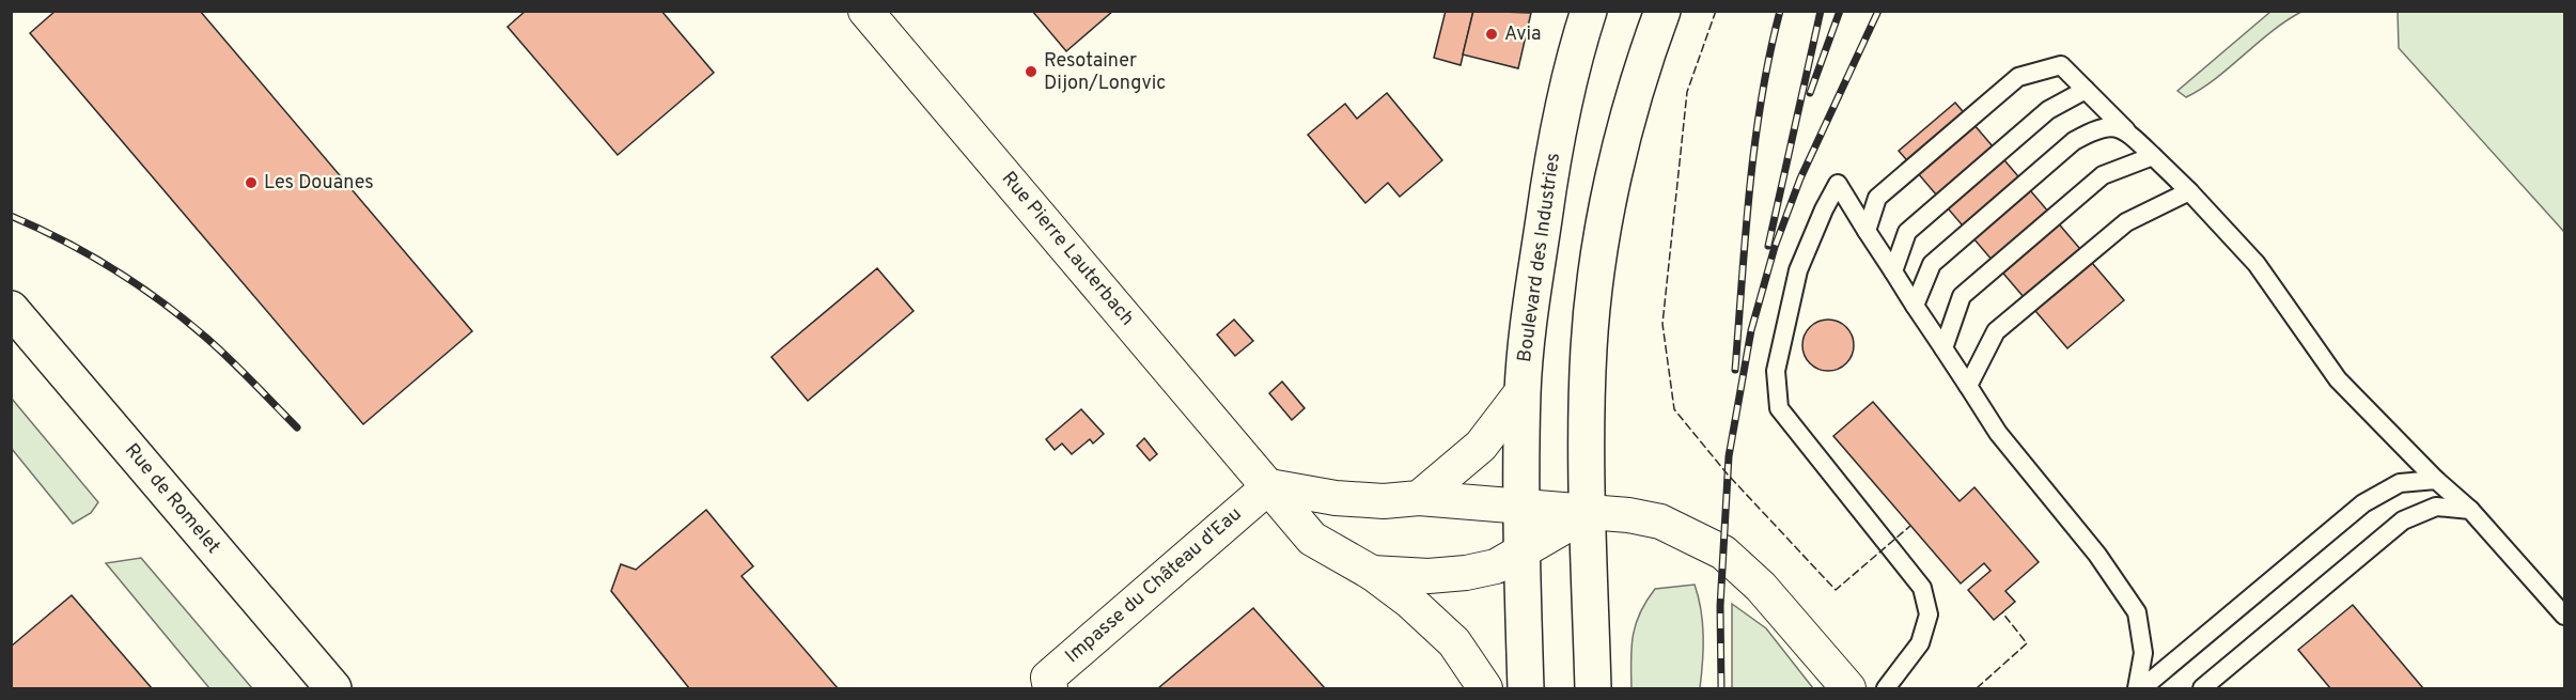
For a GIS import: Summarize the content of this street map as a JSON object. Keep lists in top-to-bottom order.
{
  "streets": {
    "main road": ["Boulevard des Industries", "Rue de Romelet"],
    "street": ["Rue Pierre Lauterbach", "Impasse du Château d'Eau"]
  },
  "crossings": [
    ["Rue Pierre Lauterbach", "Boulevard des Industries"],
    ["Rue Pierre Lauterbach", "Impasse du Château d'Eau"]
  ],
  "places": ["Avia", "Resotainer Dijon/Longvic", "Les Douanes"]
}
